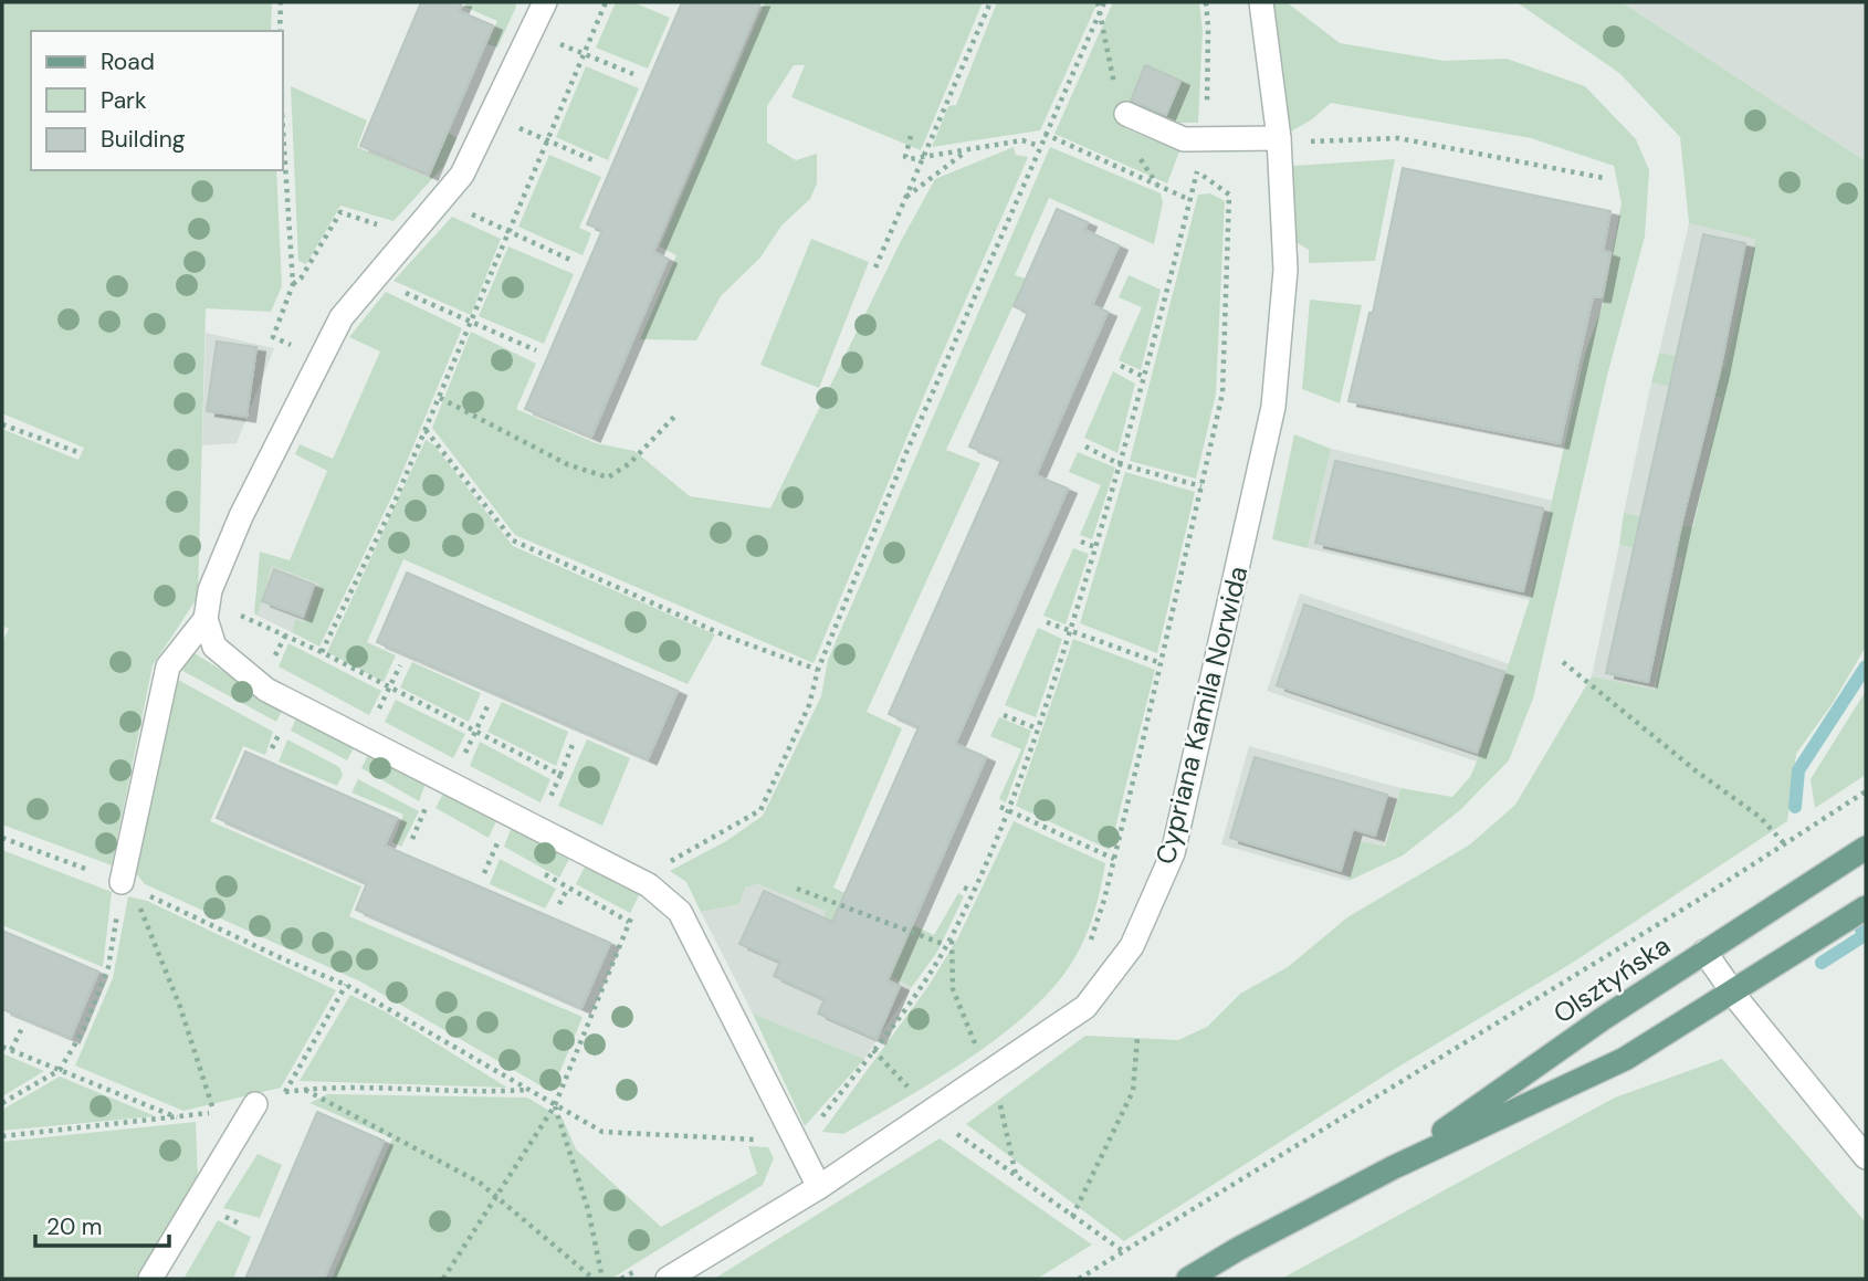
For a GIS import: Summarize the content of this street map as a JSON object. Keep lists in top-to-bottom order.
{
  "streets": {
    "main road": ["Olsztyńska"],
    "street": ["Cypriana Kamila Norwida"]
  },
  "legend": ["Road", "Park", "Building"],
  "scale_bar": "20 m"
}
